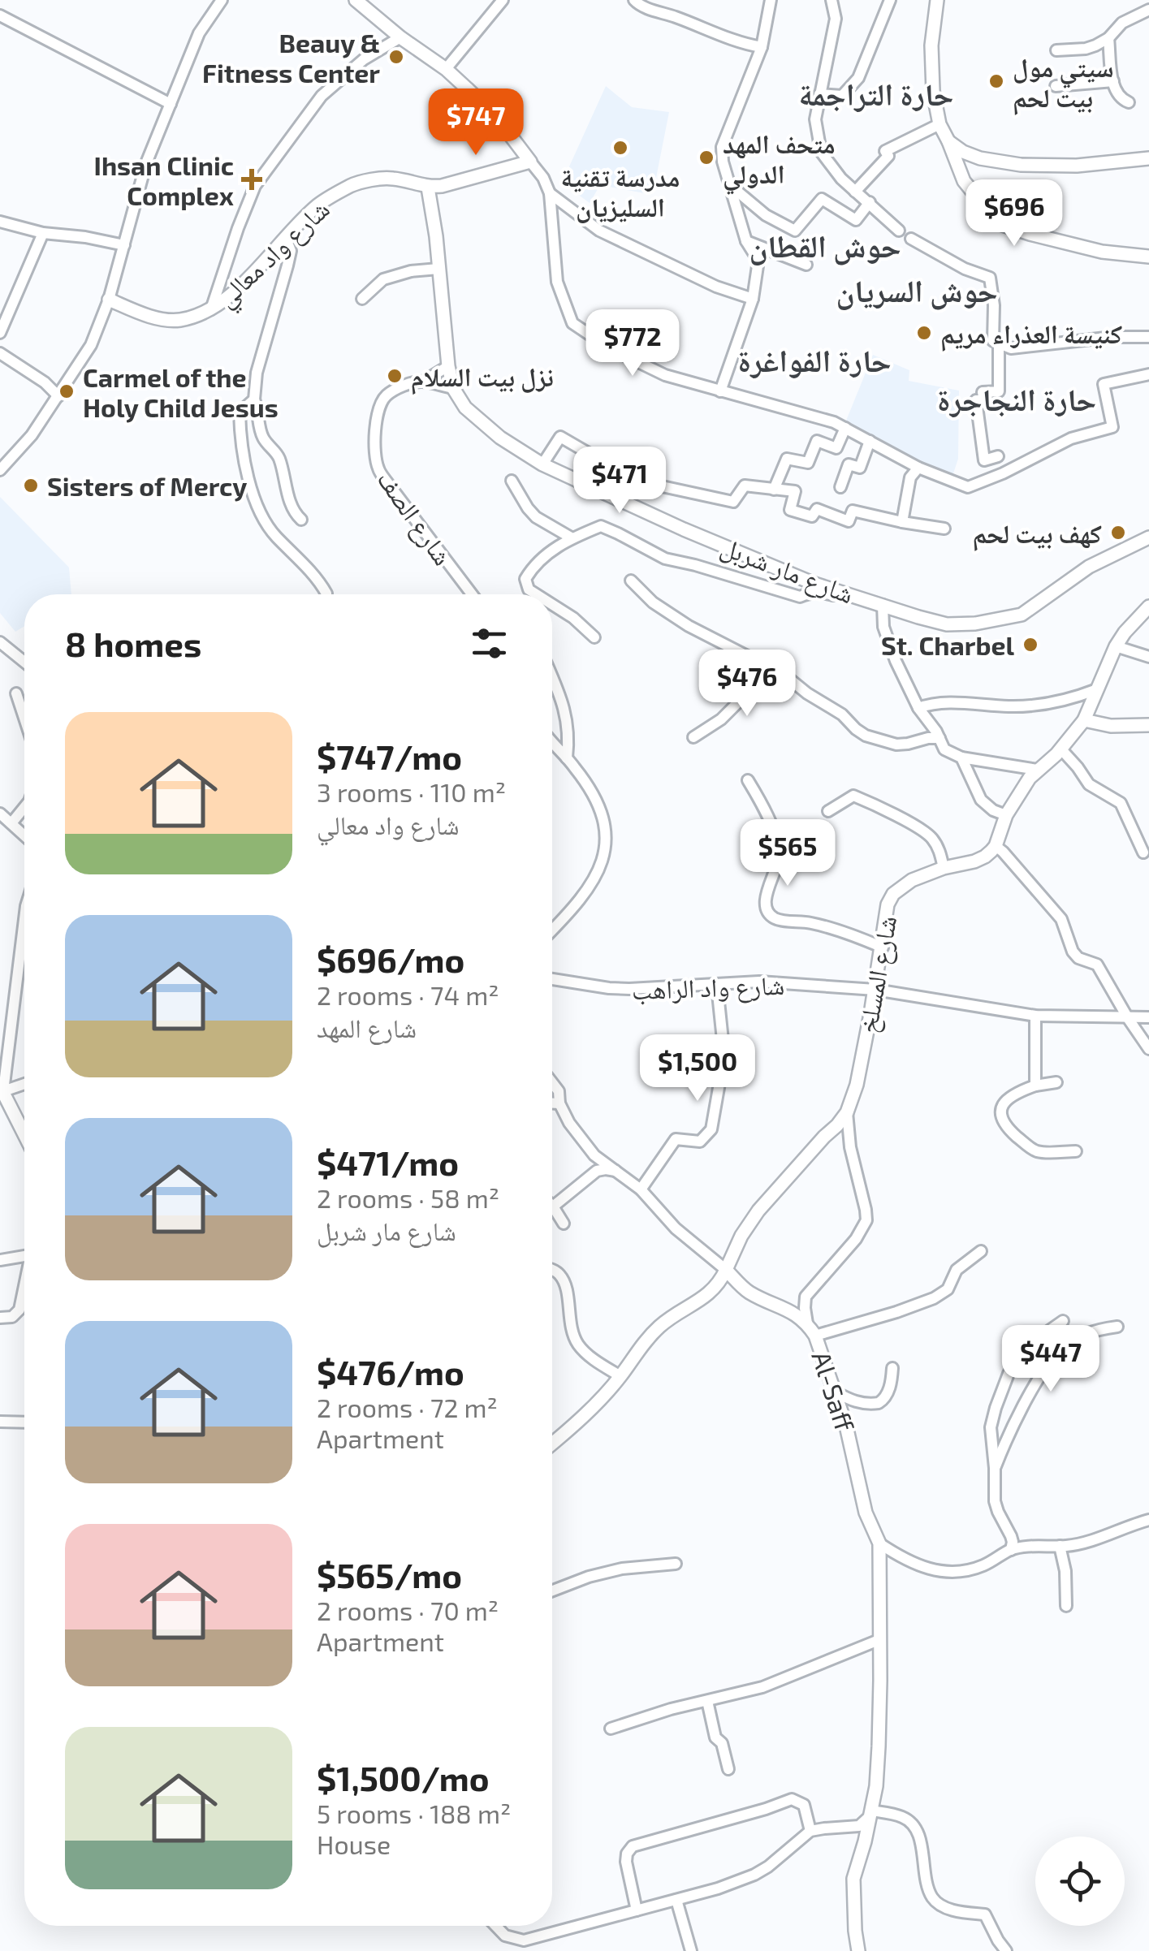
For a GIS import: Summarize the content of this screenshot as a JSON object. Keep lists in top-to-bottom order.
{
  "streets": {
    "street": [
      "شارع واد معالي",
      "شارع الصف",
      "شارع مار شربل",
      "شارع المسلخ",
      "شارع واد الراهب",
      "Al-Saff"
    ]
  },
  "crossings": [
    ["شارع واد معالي", "شارع مار شربل"],
    ["شارع الصف", "شارع مار شربل"],
    ["شارع المسلخ", "شارع واد الراهب"],
    ["شارع المسلخ", "Al-Saff"]
  ],
  "districts": [
    "حارة التراجمة",
    "حوش القطان",
    "حوش السريان",
    "حارة الفواغرة",
    "حارة النجاجرة"
  ],
  "places": {
    "other": [
      "Beauy & Fitness Center",
      "سيتي مول بيت لحم",
      "مدرسة تقنية السليزيان",
      "متحف المهد الدولي",
      "كنيسة العذراء مريم",
      "نزل بيت السلام",
      "Carmel of the Holy Child Jesus",
      "Sisters of Mercy",
      "كهف بيت لحم",
      "St. Charbel"
    ],
    "health": ["Ihsan Clinic Complex"]
  },
  "page": {
    "price": [
      "$747",
      "$696",
      "$772",
      "$471",
      "$476",
      "$565",
      "$1,500",
      "$447"
    ],
    "heading": "8 homes",
    "list": [
      {
        "name": "$747/mo",
        "note": "3 rooms · 110 m² · شارع واد معالي"
      },
      {
        "name": "$696/mo",
        "note": "2 rooms · 74 m² · شارع المهد"
      },
      {
        "name": "$471/mo",
        "note": "2 rooms · 58 m² · شارع مار شربل"
      },
      {
        "name": "$476/mo",
        "note": "2 rooms · 72 m² · Apartment"
      },
      {
        "name": "$565/mo",
        "note": "2 rooms · 70 m² · Apartment"
      },
      {
        "name": "$1,500/mo",
        "note": "5 rooms · 188 m² · House"
      }
    ]
  }
}
